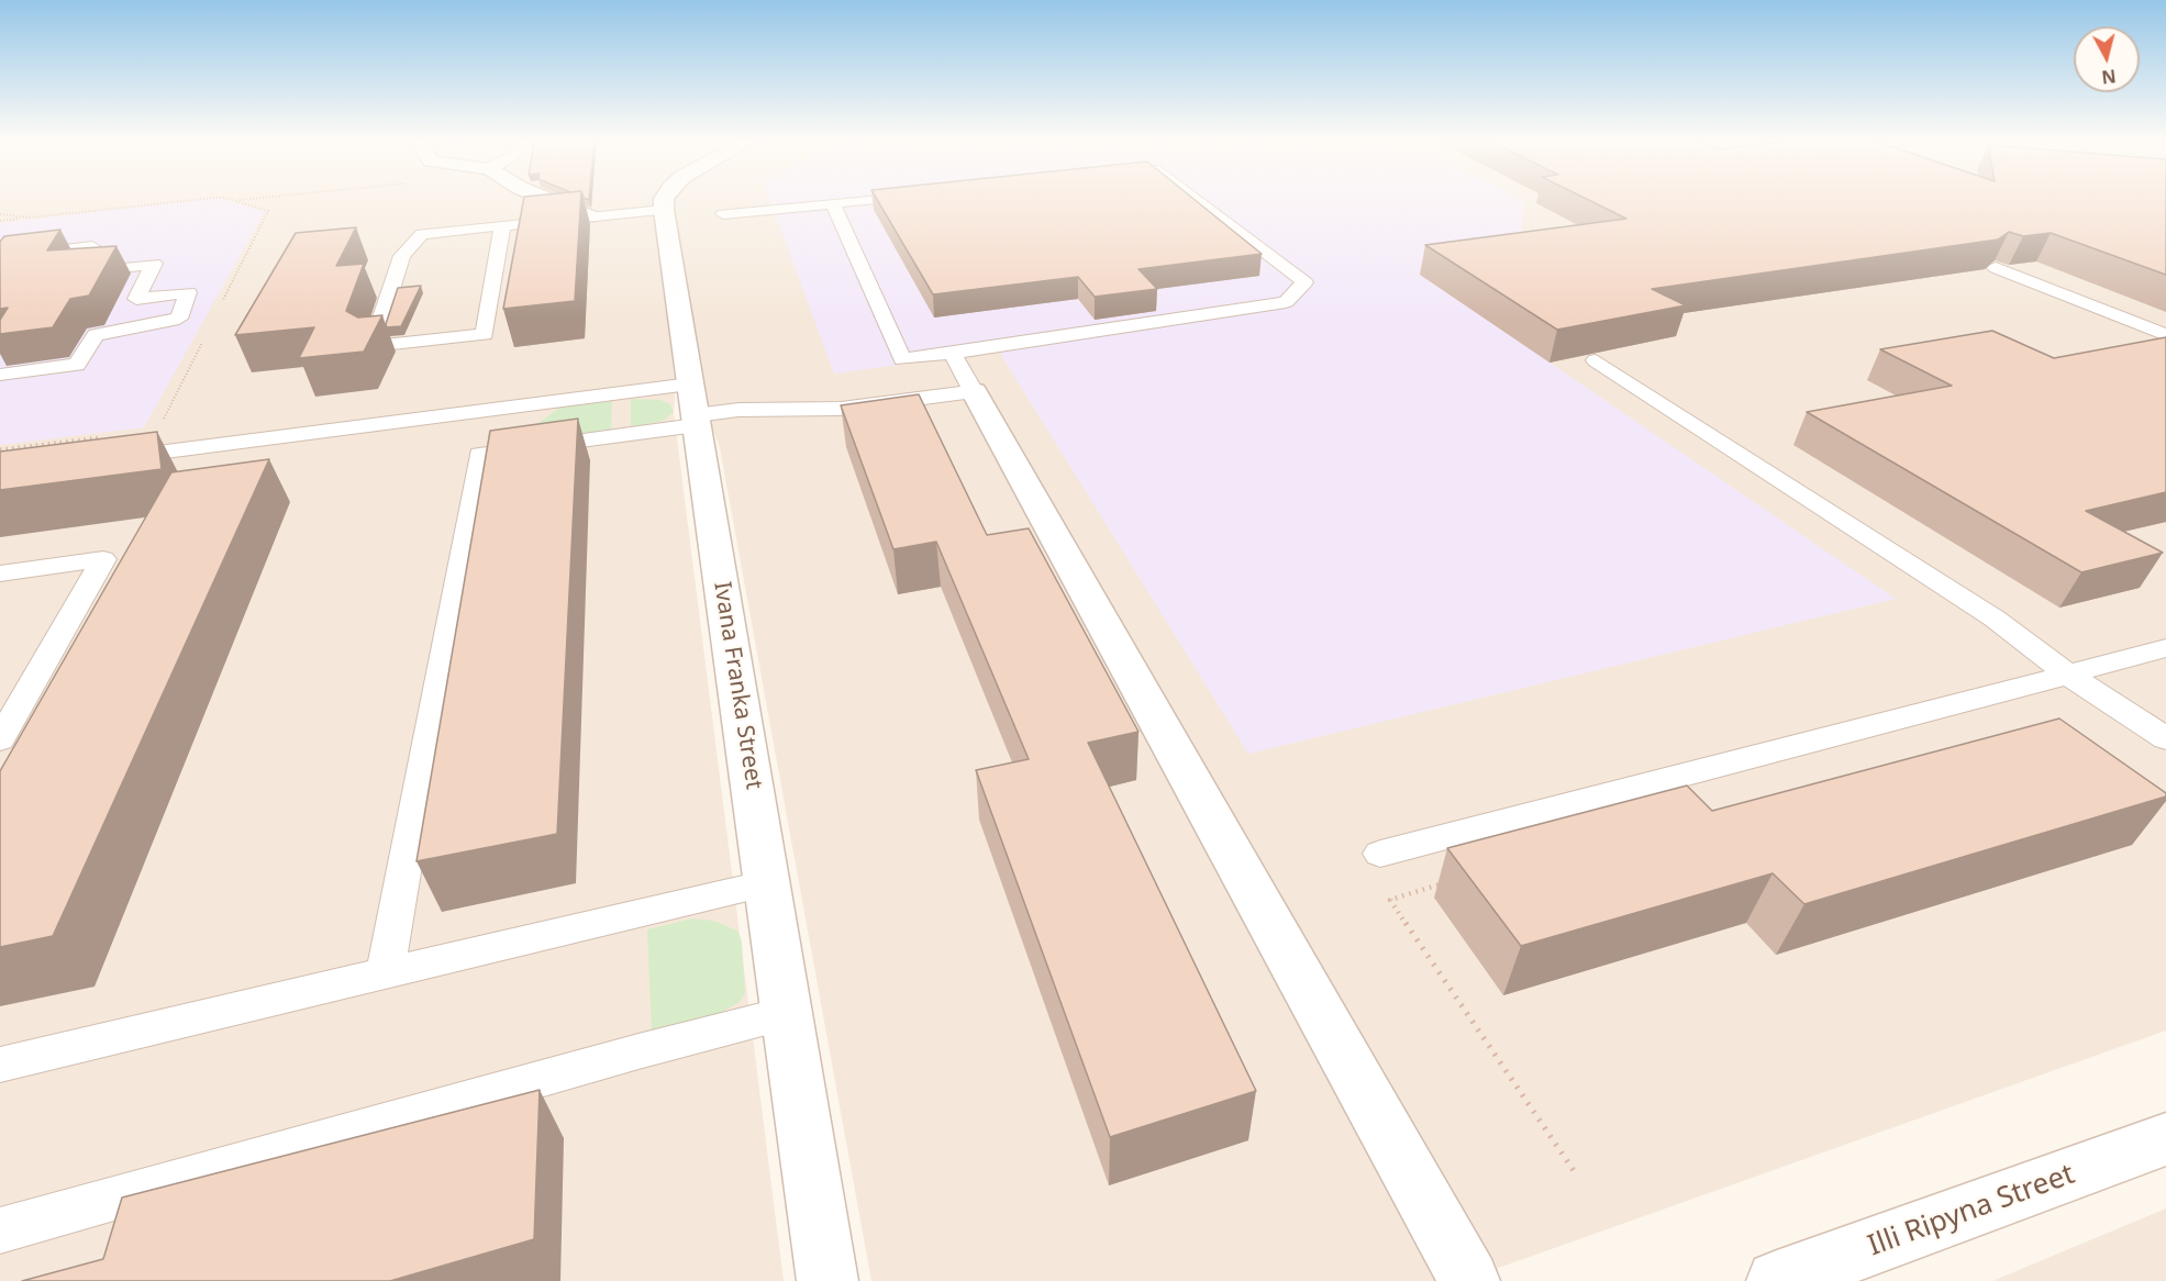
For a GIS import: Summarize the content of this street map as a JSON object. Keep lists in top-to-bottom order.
{
  "streets": {
    "street": ["Ivana Franka Street", "Illi Ripyna Street"]
  },
  "north": "bottom"
}
